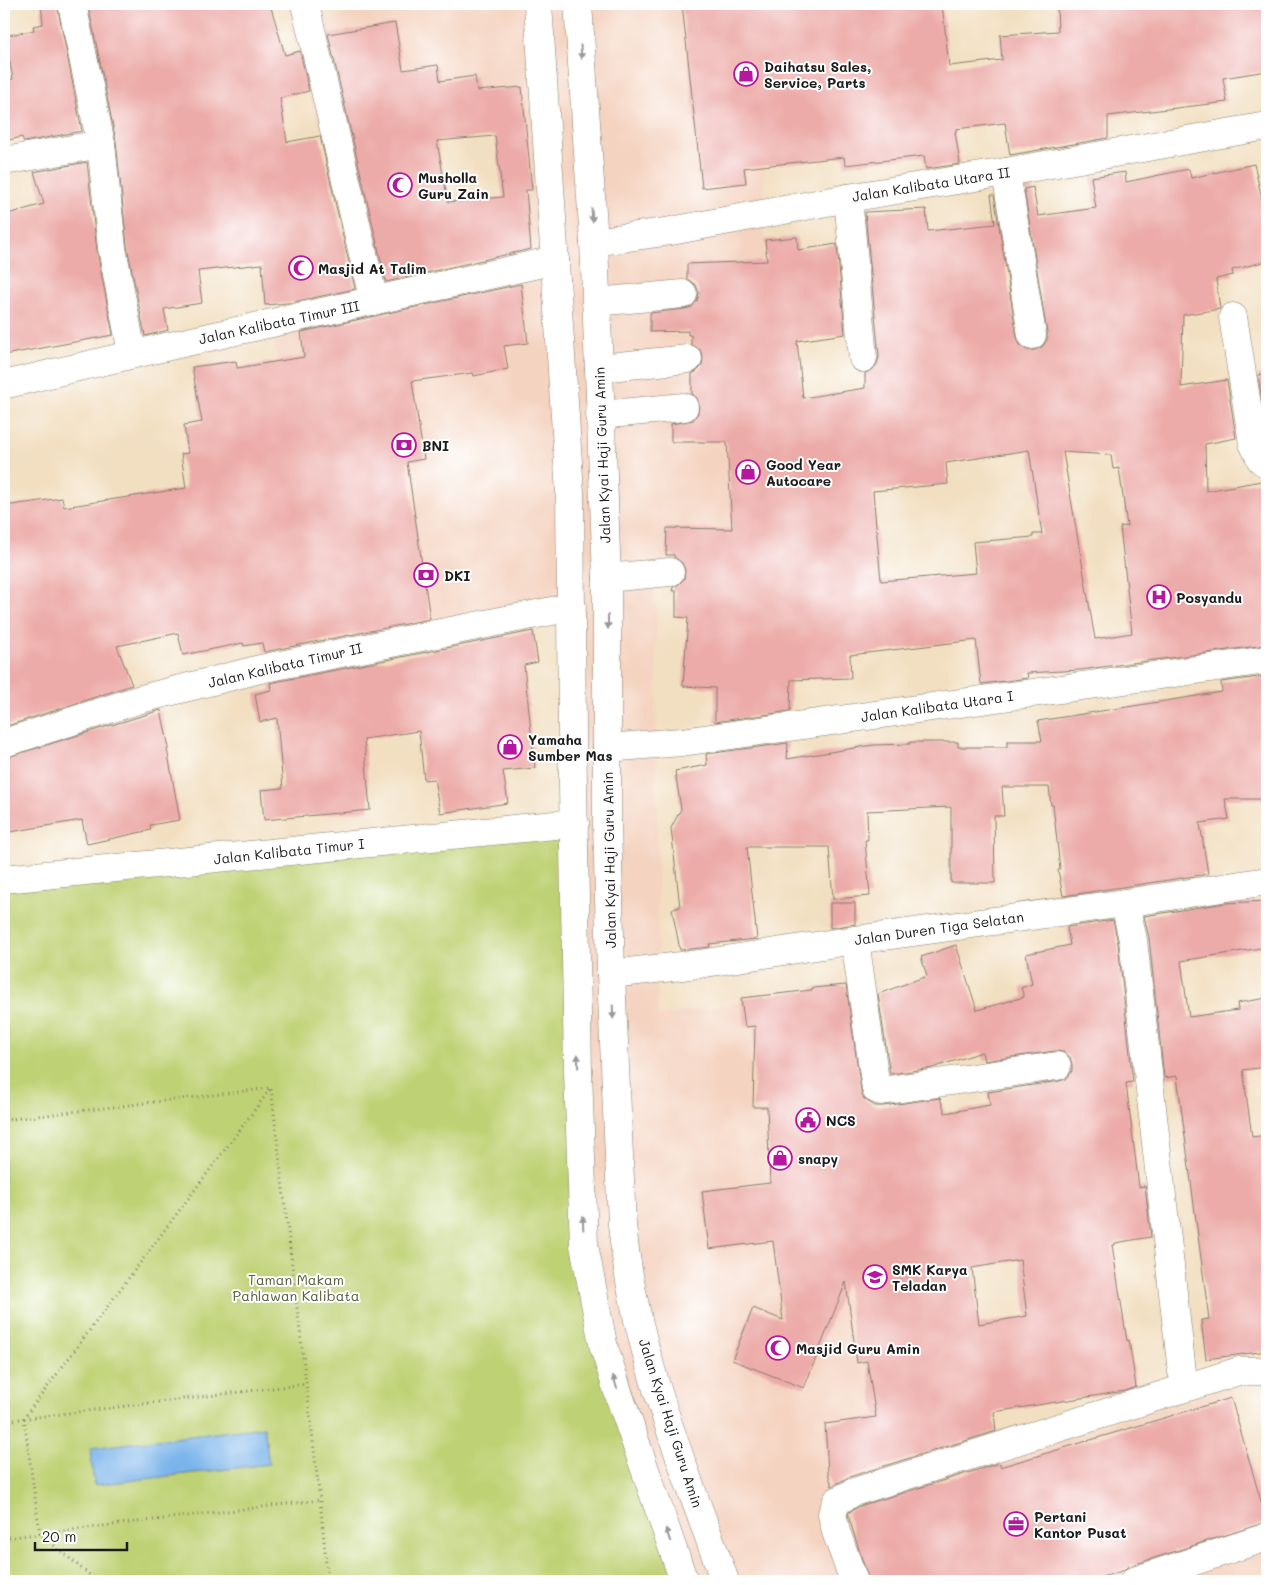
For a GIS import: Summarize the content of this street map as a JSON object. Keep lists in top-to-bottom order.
{
  "streets": {
    "street": [
      "Jalan Kalibata Utara II",
      "Jalan Kalibata Timur III",
      "Jalan Kyai Haji Guru Amin",
      "Jalan Kalibata Timur II",
      "Jalan Kalibata Utara I",
      "Jalan Kalibata Timur I",
      "Jalan Duren Tiga Selatan"
    ]
  },
  "crossings": [
    ["Jalan Kalibata Utara II", "Jalan Kyai Haji Guru Amin"],
    ["Jalan Kyai Haji Guru Amin", "Jalan Kalibata Utara I"],
    ["Jalan Kyai Haji Guru Amin", "Jalan Duren Tiga Selatan"]
  ],
  "parks": ["Taman Makam Pahlawan Kalibata"],
  "places": {
    "shop": [
      "Daihatsu Sales, Service, Parts",
      "Good Year Autocare",
      "Yamaha Sumber Mas",
      "snapy"
    ],
    "mosque": ["Musholla Guru Zain", "Masjid At Talim", "Masjid Guru Amin"],
    "bank": ["BNI", "DKI"],
    "hospital": ["Posyandu"],
    "public building": ["NCS"],
    "school or university": ["SMK Karya Teladan"],
    "office": ["Pertani Kantor Pusat"]
  },
  "scale_bar": "20 m"
}
